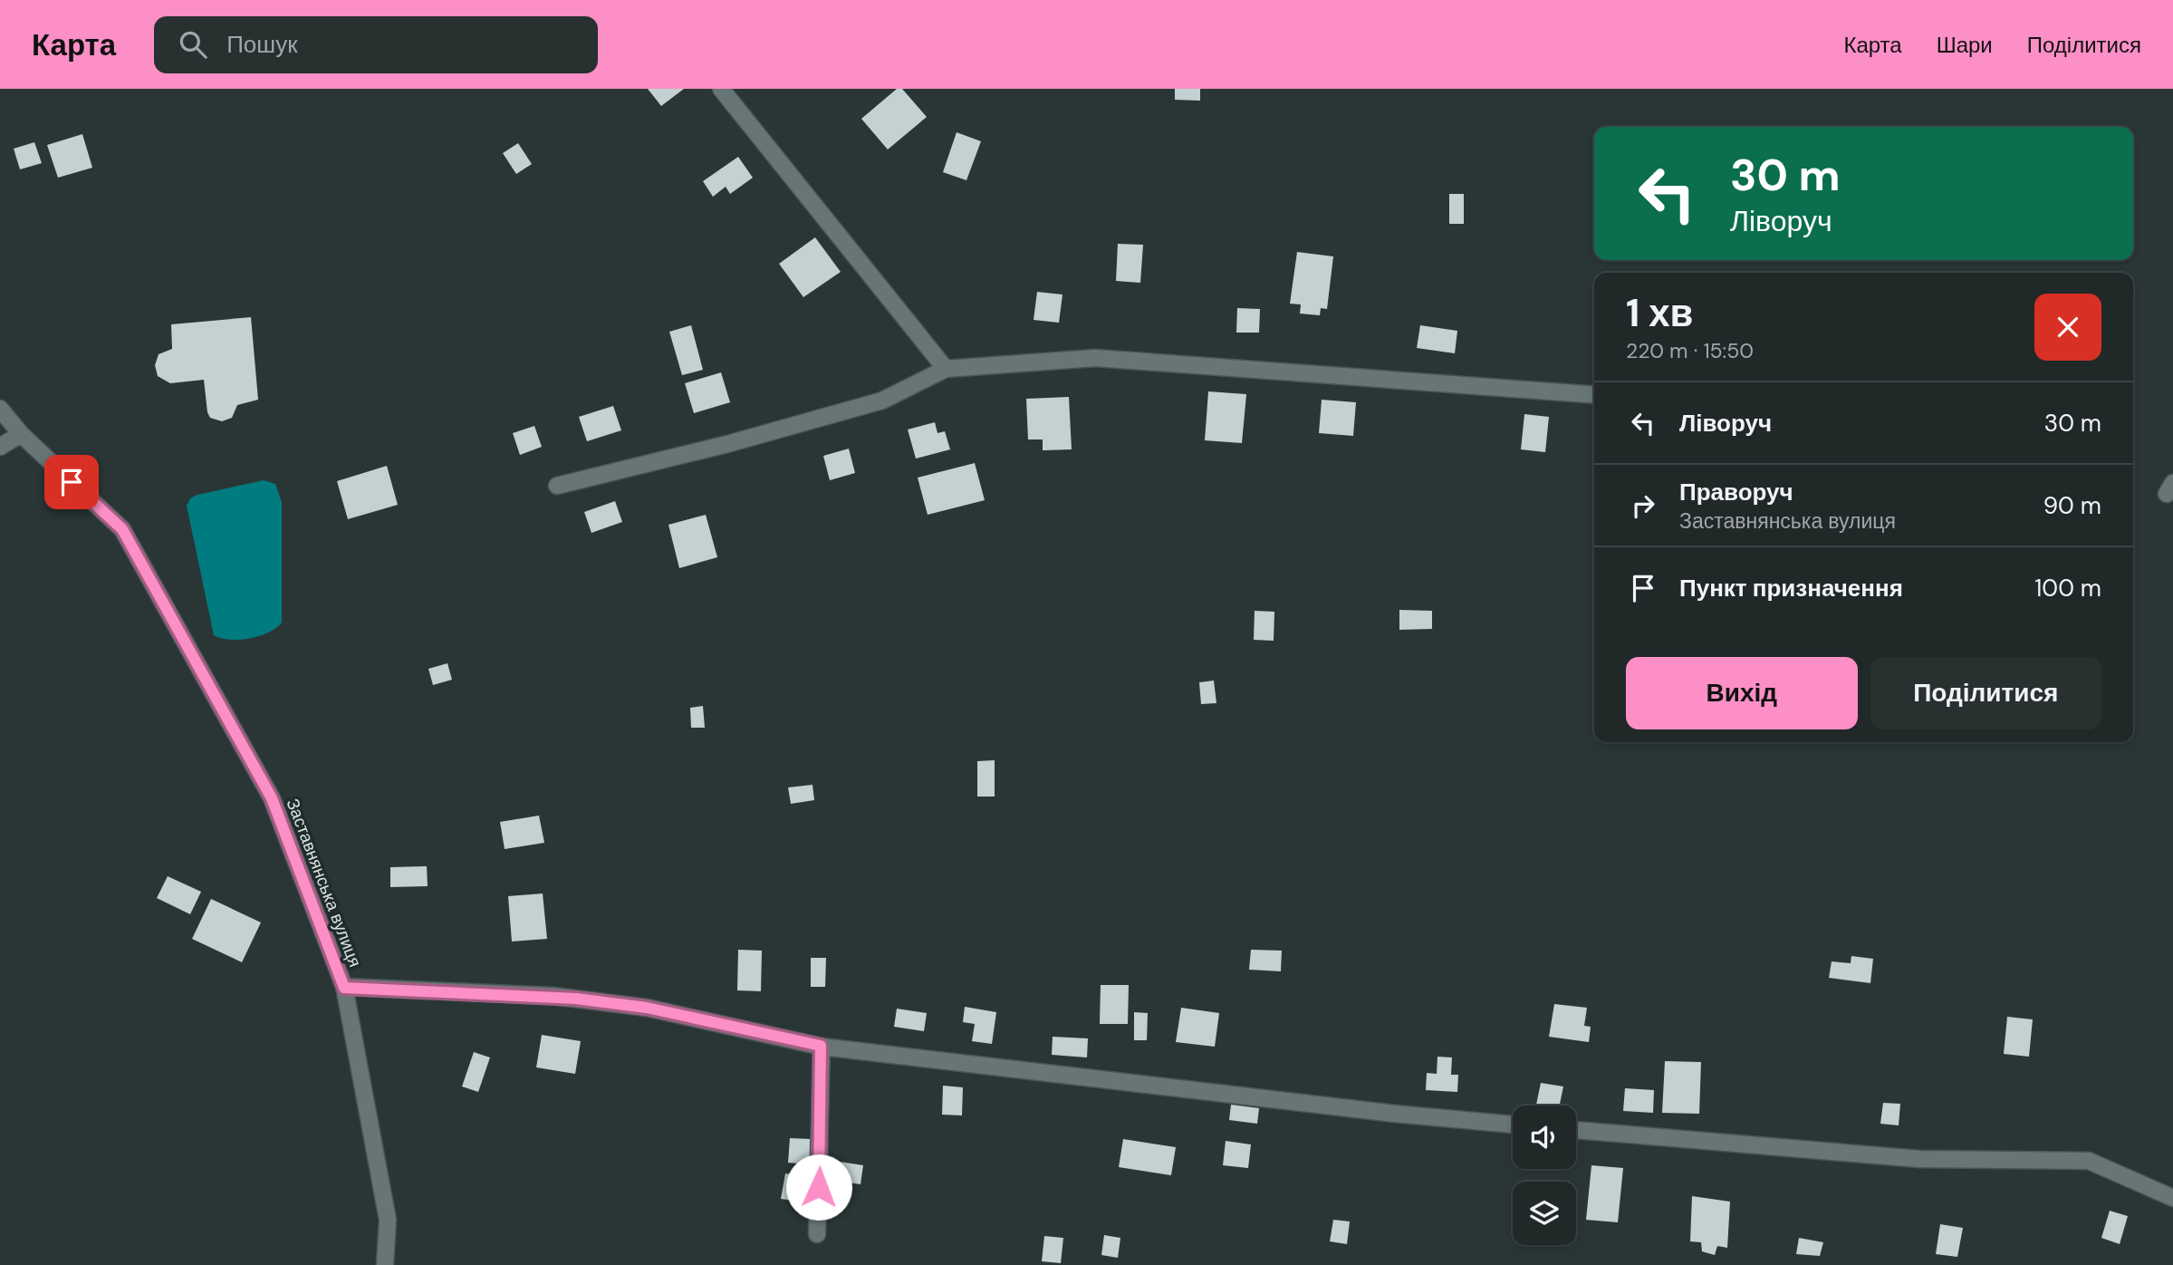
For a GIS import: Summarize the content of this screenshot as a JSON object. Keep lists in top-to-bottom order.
{
  "streets": {
    "street": ["Заставнянська вулиця"]
  },
  "page": {
    "header": "Карта",
    "search": "Пошук",
    "nav": ["Карта", "Шари", "Поділитися"],
    "turn": ["30 m", "Ліворуч"],
    "heading": ["1 хв", "220 m · 15:50"],
    "list": [
      {
        "name": "Ліворуч",
        "value": "30 m"
      },
      {
        "name": "Праворуч",
        "note": "Заставнянська вулиця",
        "value": "90 m"
      },
      {
        "name": "Пункт призначення",
        "value": "100 m"
      }
    ],
    "buttons": ["Вихід", "Поділитися"]
  }
}
